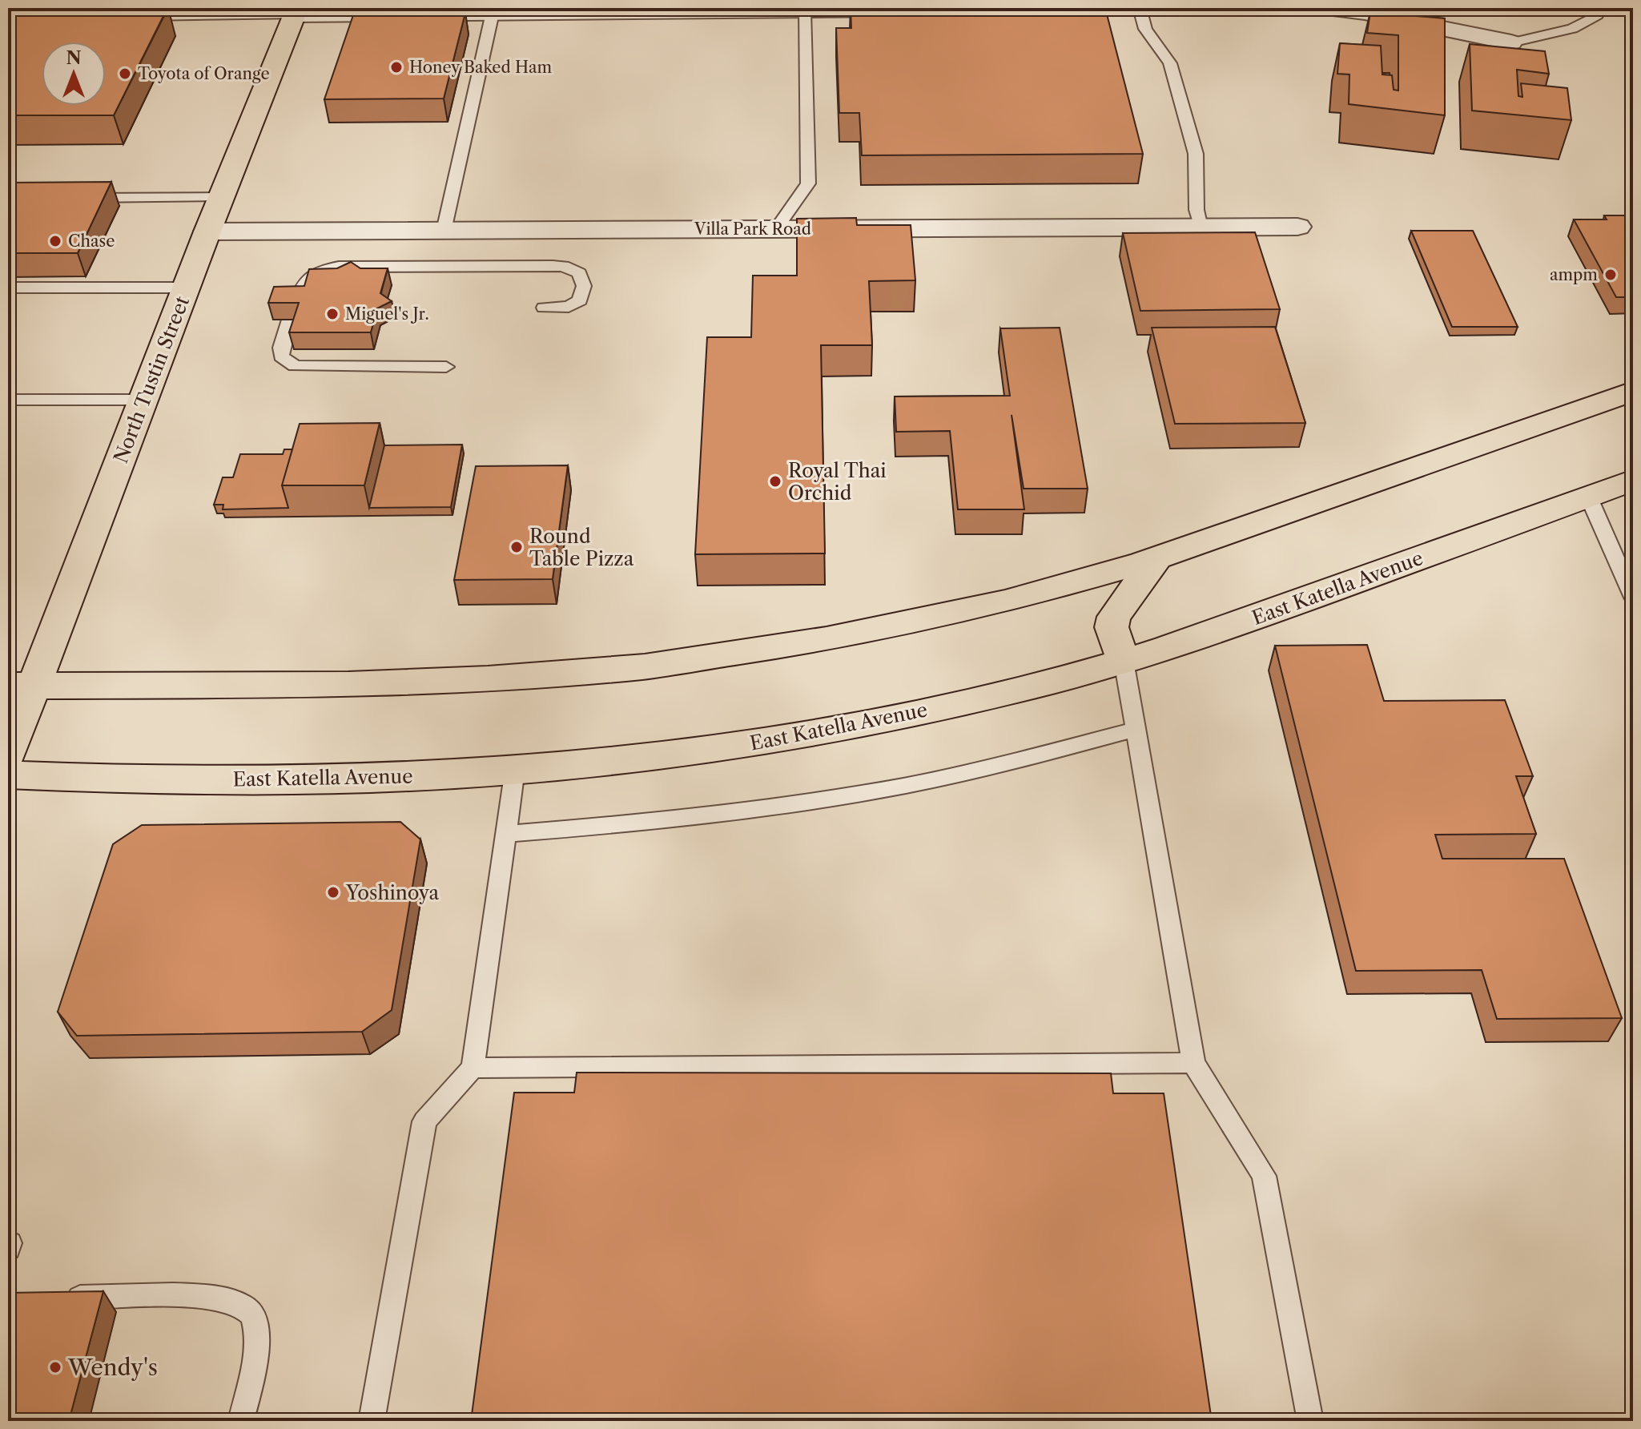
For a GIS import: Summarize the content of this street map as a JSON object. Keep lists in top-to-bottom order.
{
  "streets": {
    "main road": ["North Tustin Street", "East Katella Avenue"],
    "street": ["Villa Park Road"]
  },
  "crossings": [
    ["Villa Park Road", "North Tustin Street"]
  ],
  "places": [
    "Honey Baked Ham",
    "Toyota of Orange",
    "Chase",
    "ampm",
    "Miguel's Jr.",
    "Royal Thai Orchid",
    "Round Table Pizza",
    "Yoshinoya",
    "Wendy's"
  ],
  "north": "top"
}
